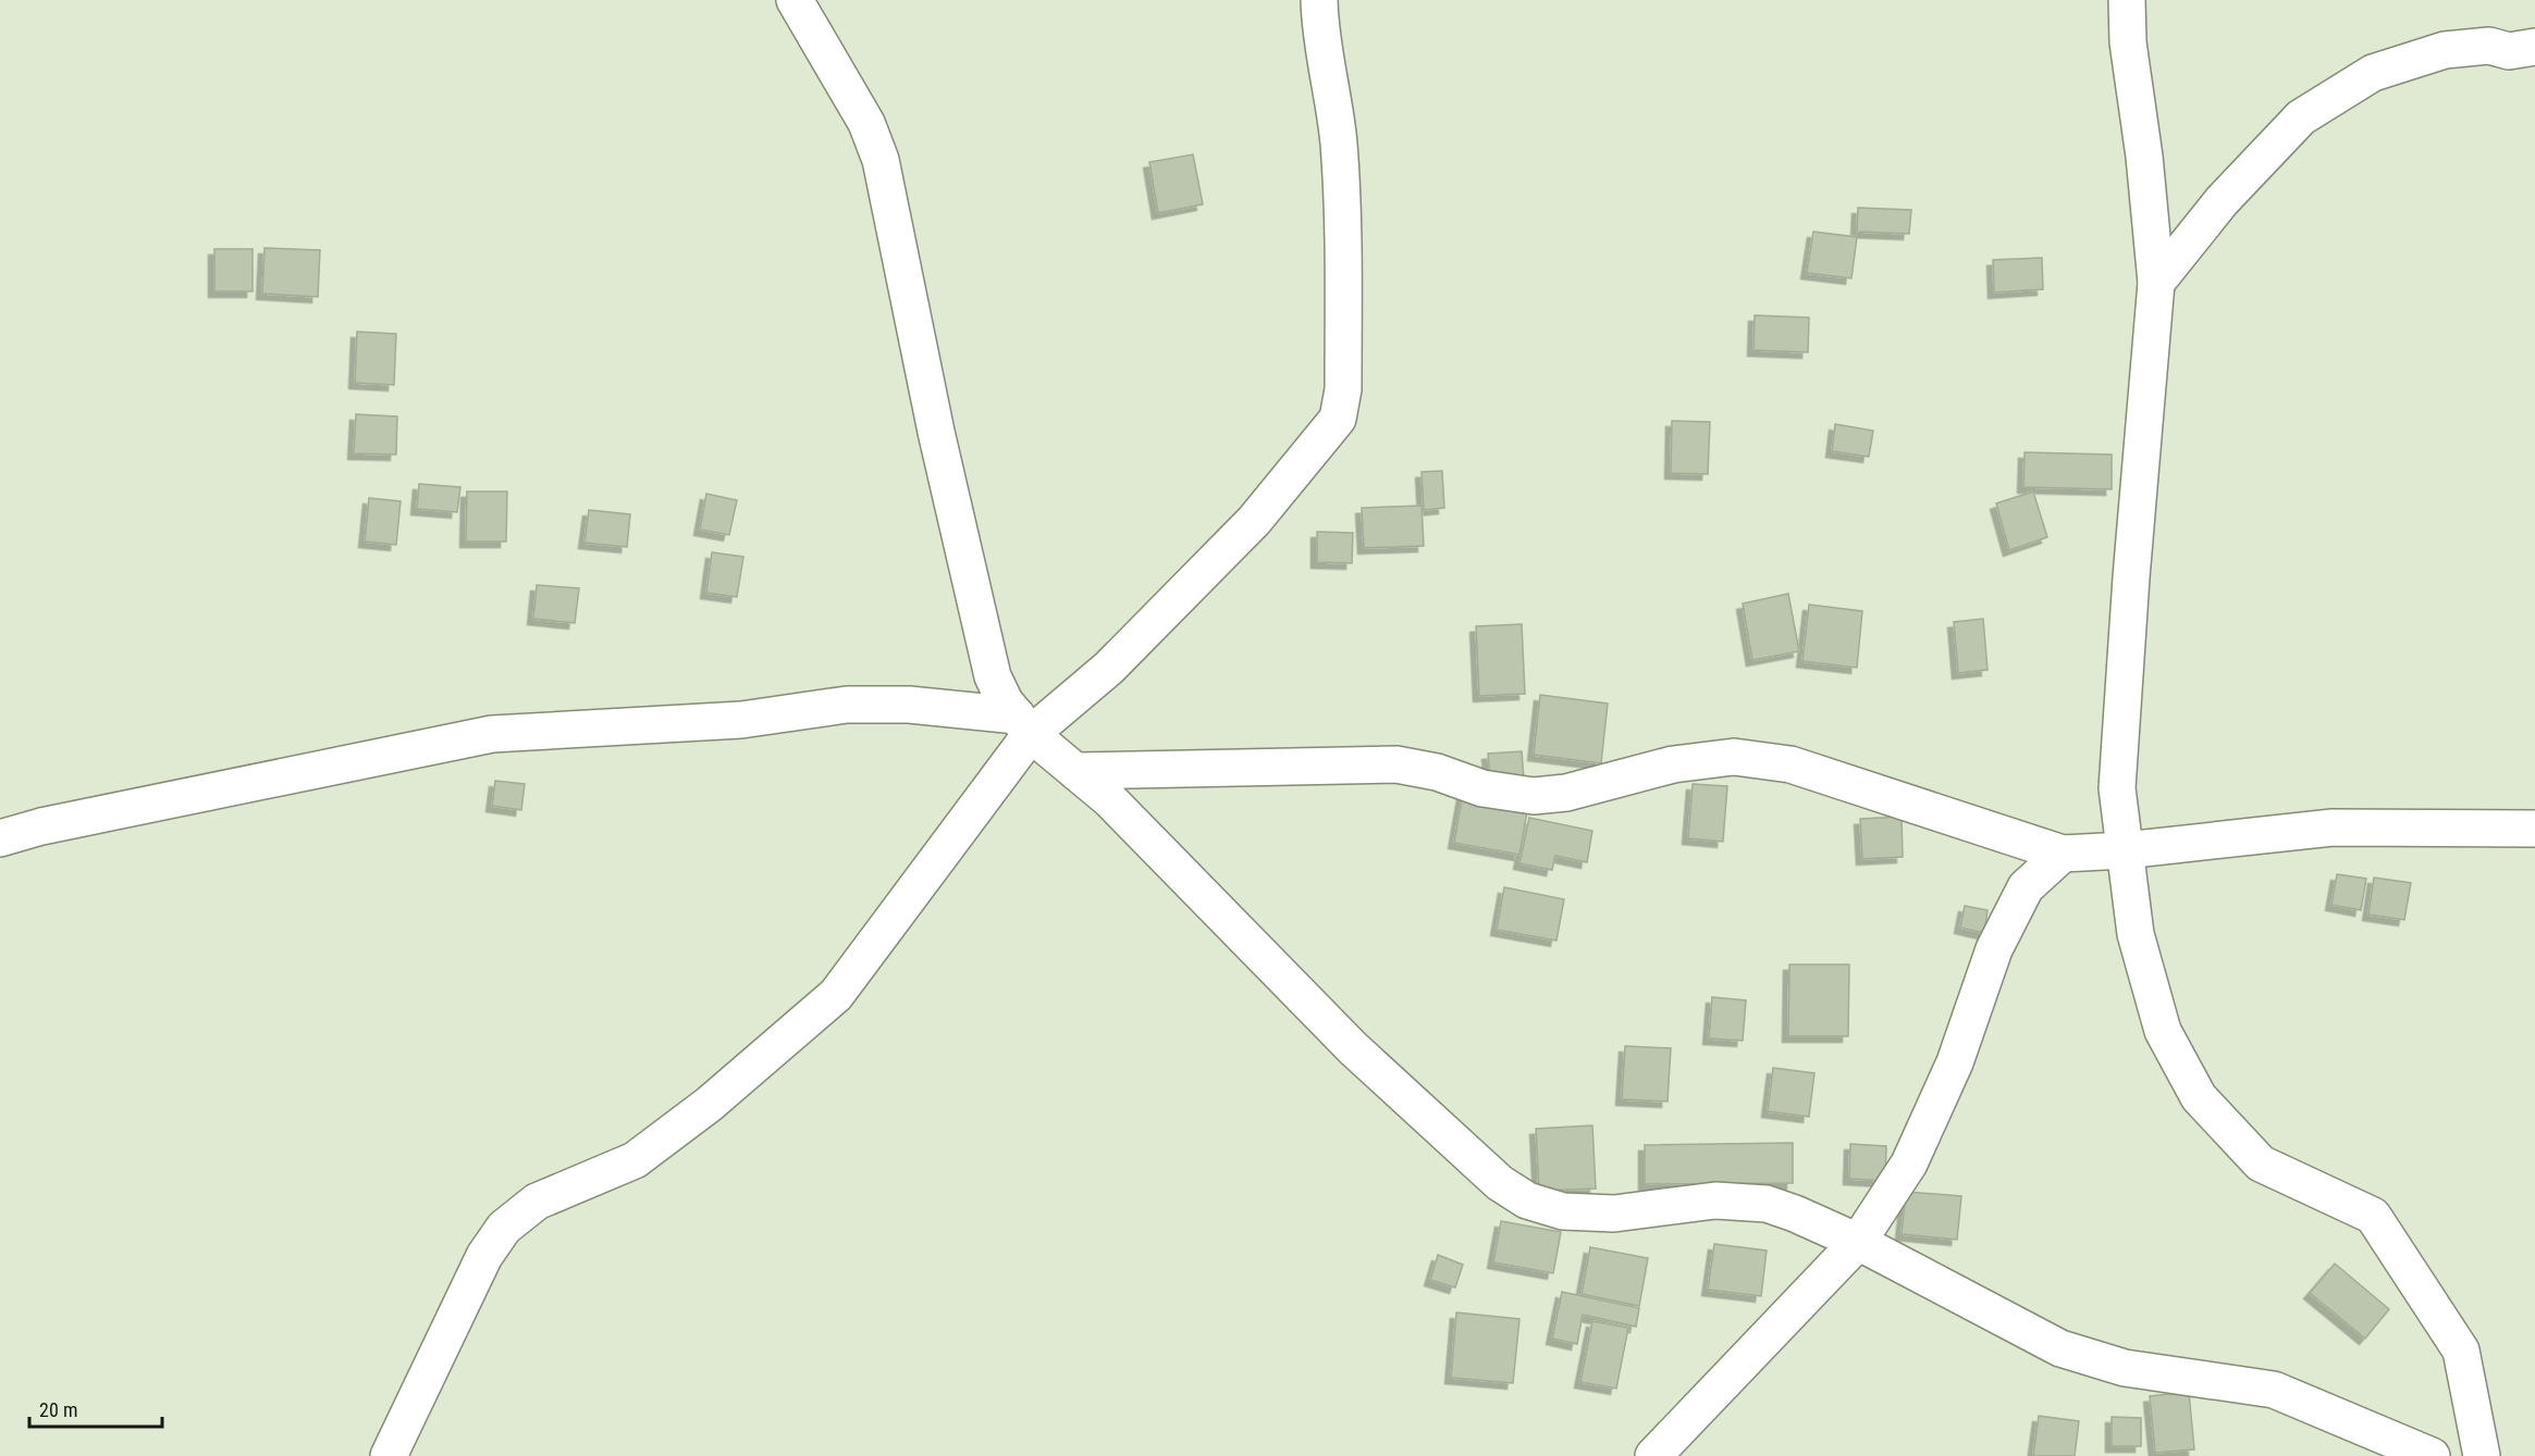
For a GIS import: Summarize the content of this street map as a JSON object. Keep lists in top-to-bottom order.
{
  "scale_bar": "20 m"
}
